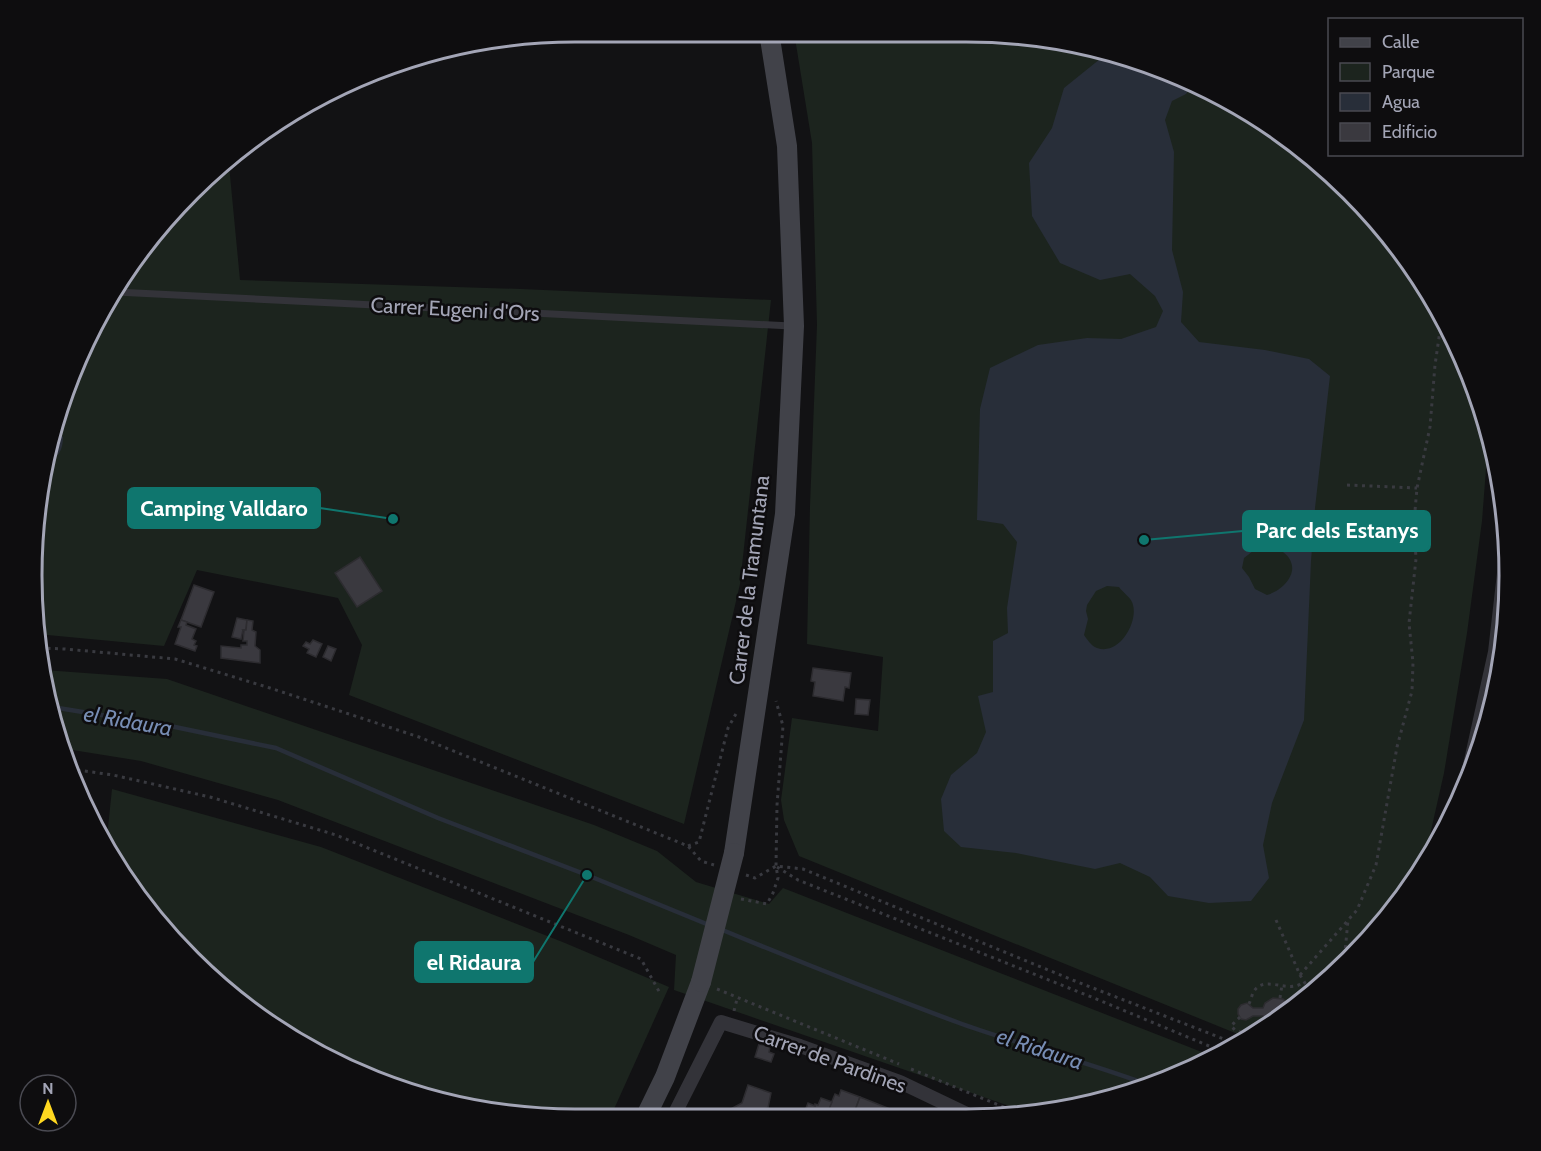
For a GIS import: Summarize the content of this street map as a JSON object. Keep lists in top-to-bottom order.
{
  "streets": {
    "main road": ["Carrer de la Tramuntana"],
    "street": ["Carrer de Pardines"],
    "lane": ["Carrer Eugeni d'Ors"]
  },
  "crossings": [
    ["Carrer Eugeni d'Ors", "Carrer de la Tramuntana"]
  ],
  "water": ["el Ridaura"],
  "places": ["Camping Valldaro", "Parc dels Estanys", "el Ridaura"],
  "legend": [
    "Calle",
    "Parque",
    "Agua",
    "Edificio"
  ],
  "north": "top"
}
